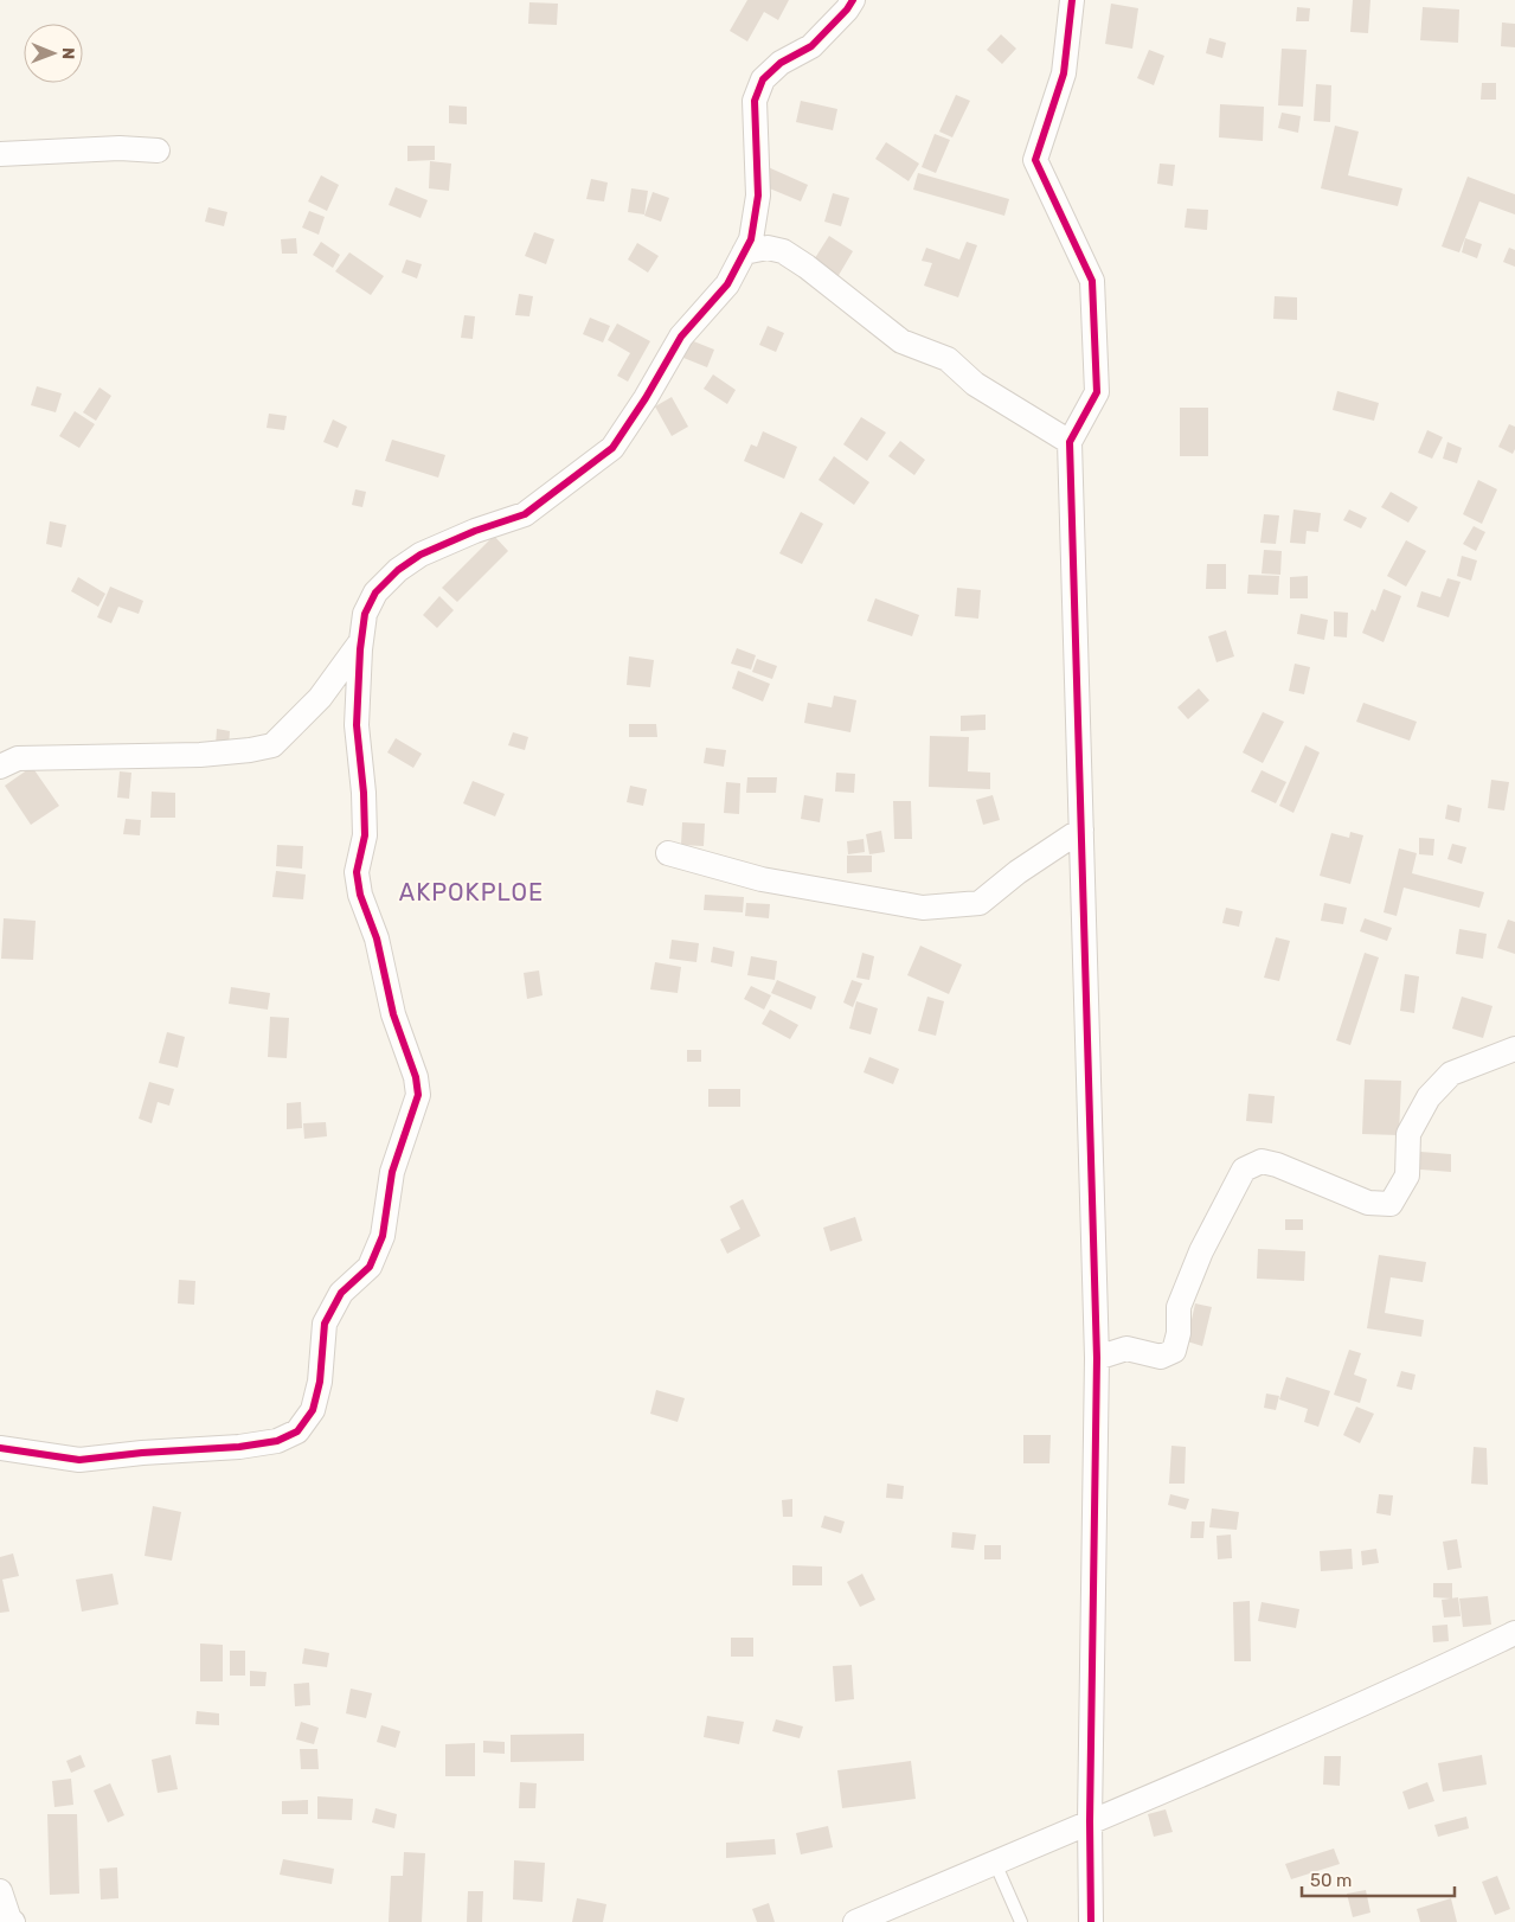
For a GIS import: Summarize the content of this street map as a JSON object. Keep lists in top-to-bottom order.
{
  "districts": ["AKPOKPLOE"],
  "scale_bar": "50 m",
  "north": "right"
}
